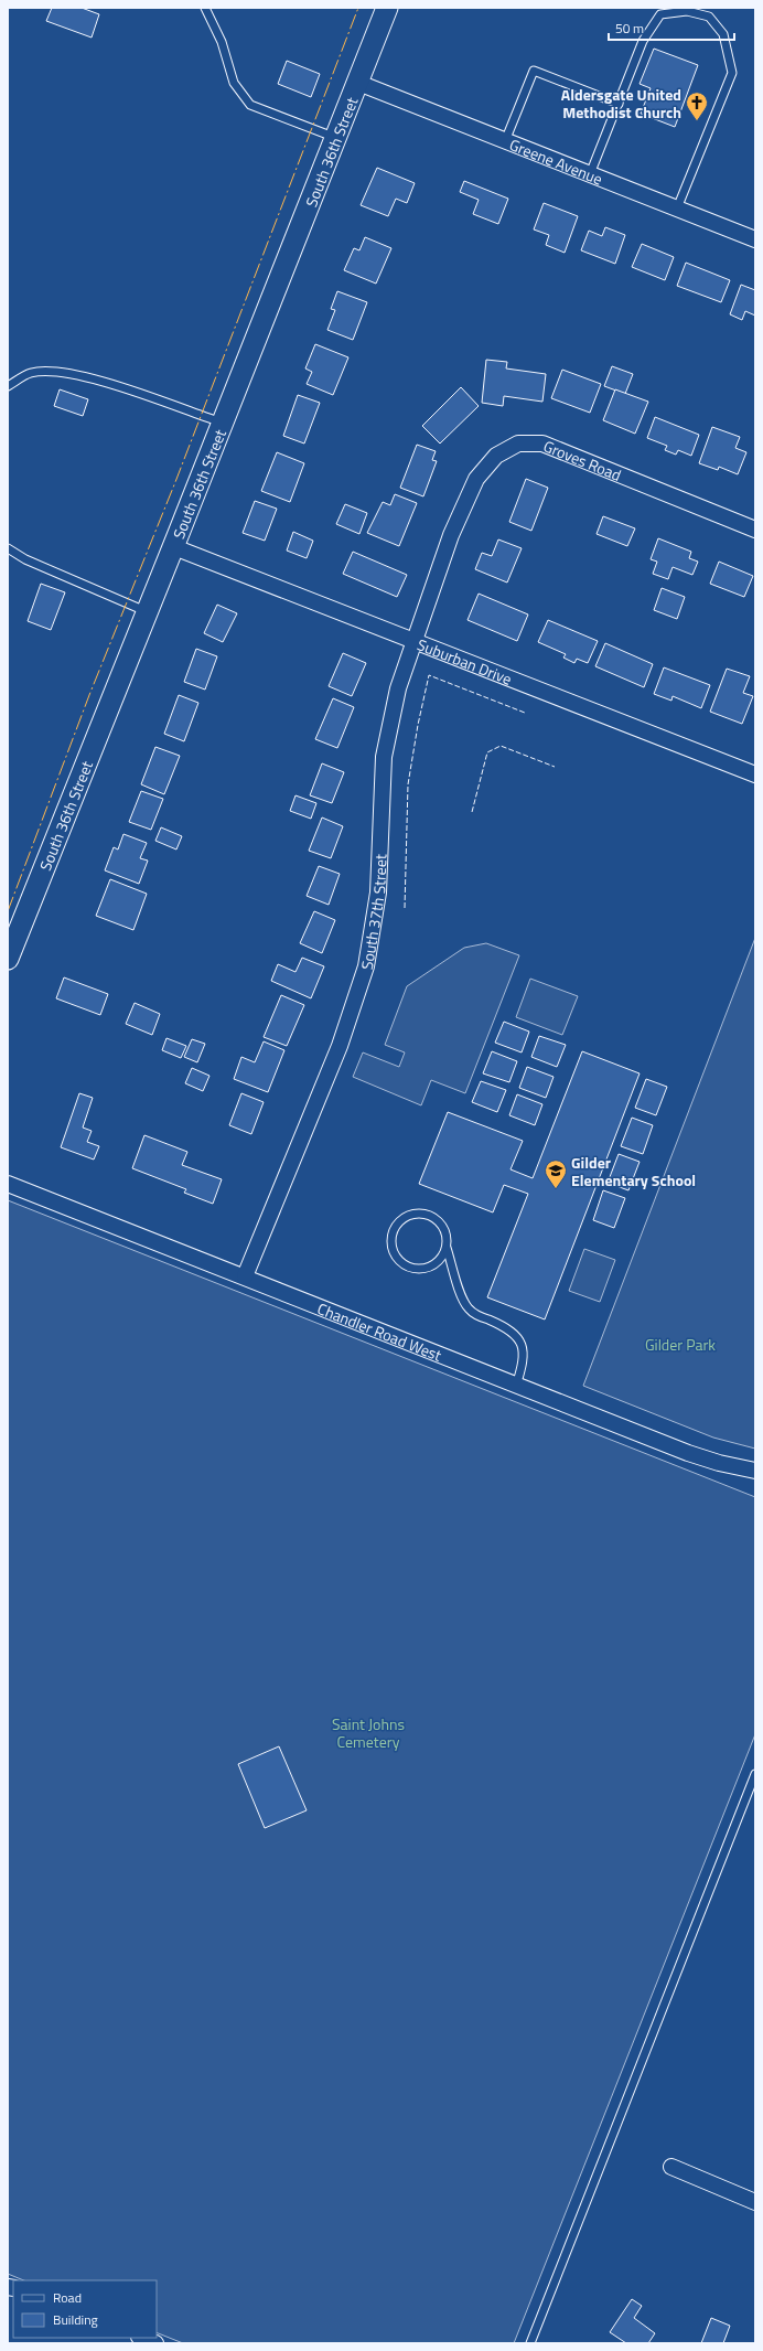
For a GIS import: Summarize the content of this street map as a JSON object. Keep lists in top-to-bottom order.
{
  "streets": {
    "main road": ["South 36th Street"],
    "street": [
      "Greene Avenue",
      "Groves Road",
      "Suburban Drive",
      "South 37th Street",
      "Chandler Road West"
    ]
  },
  "crossings": [
    ["South 36th Street", "Greene Avenue"],
    ["South 36th Street", "Suburban Drive"],
    ["Groves Road", "South 37th Street"],
    ["Suburban Drive", "South 37th Street"],
    ["South 37th Street", "Chandler Road West"]
  ],
  "parks": ["Gilder Park", "Saint Johns Cemetery"],
  "places": {
    "church": ["Aldersgate United Methodist Church"],
    "school or university": ["Gilder Elementary School"]
  },
  "legend": ["Road", "Building"],
  "scale_bar": "50 m"
}
